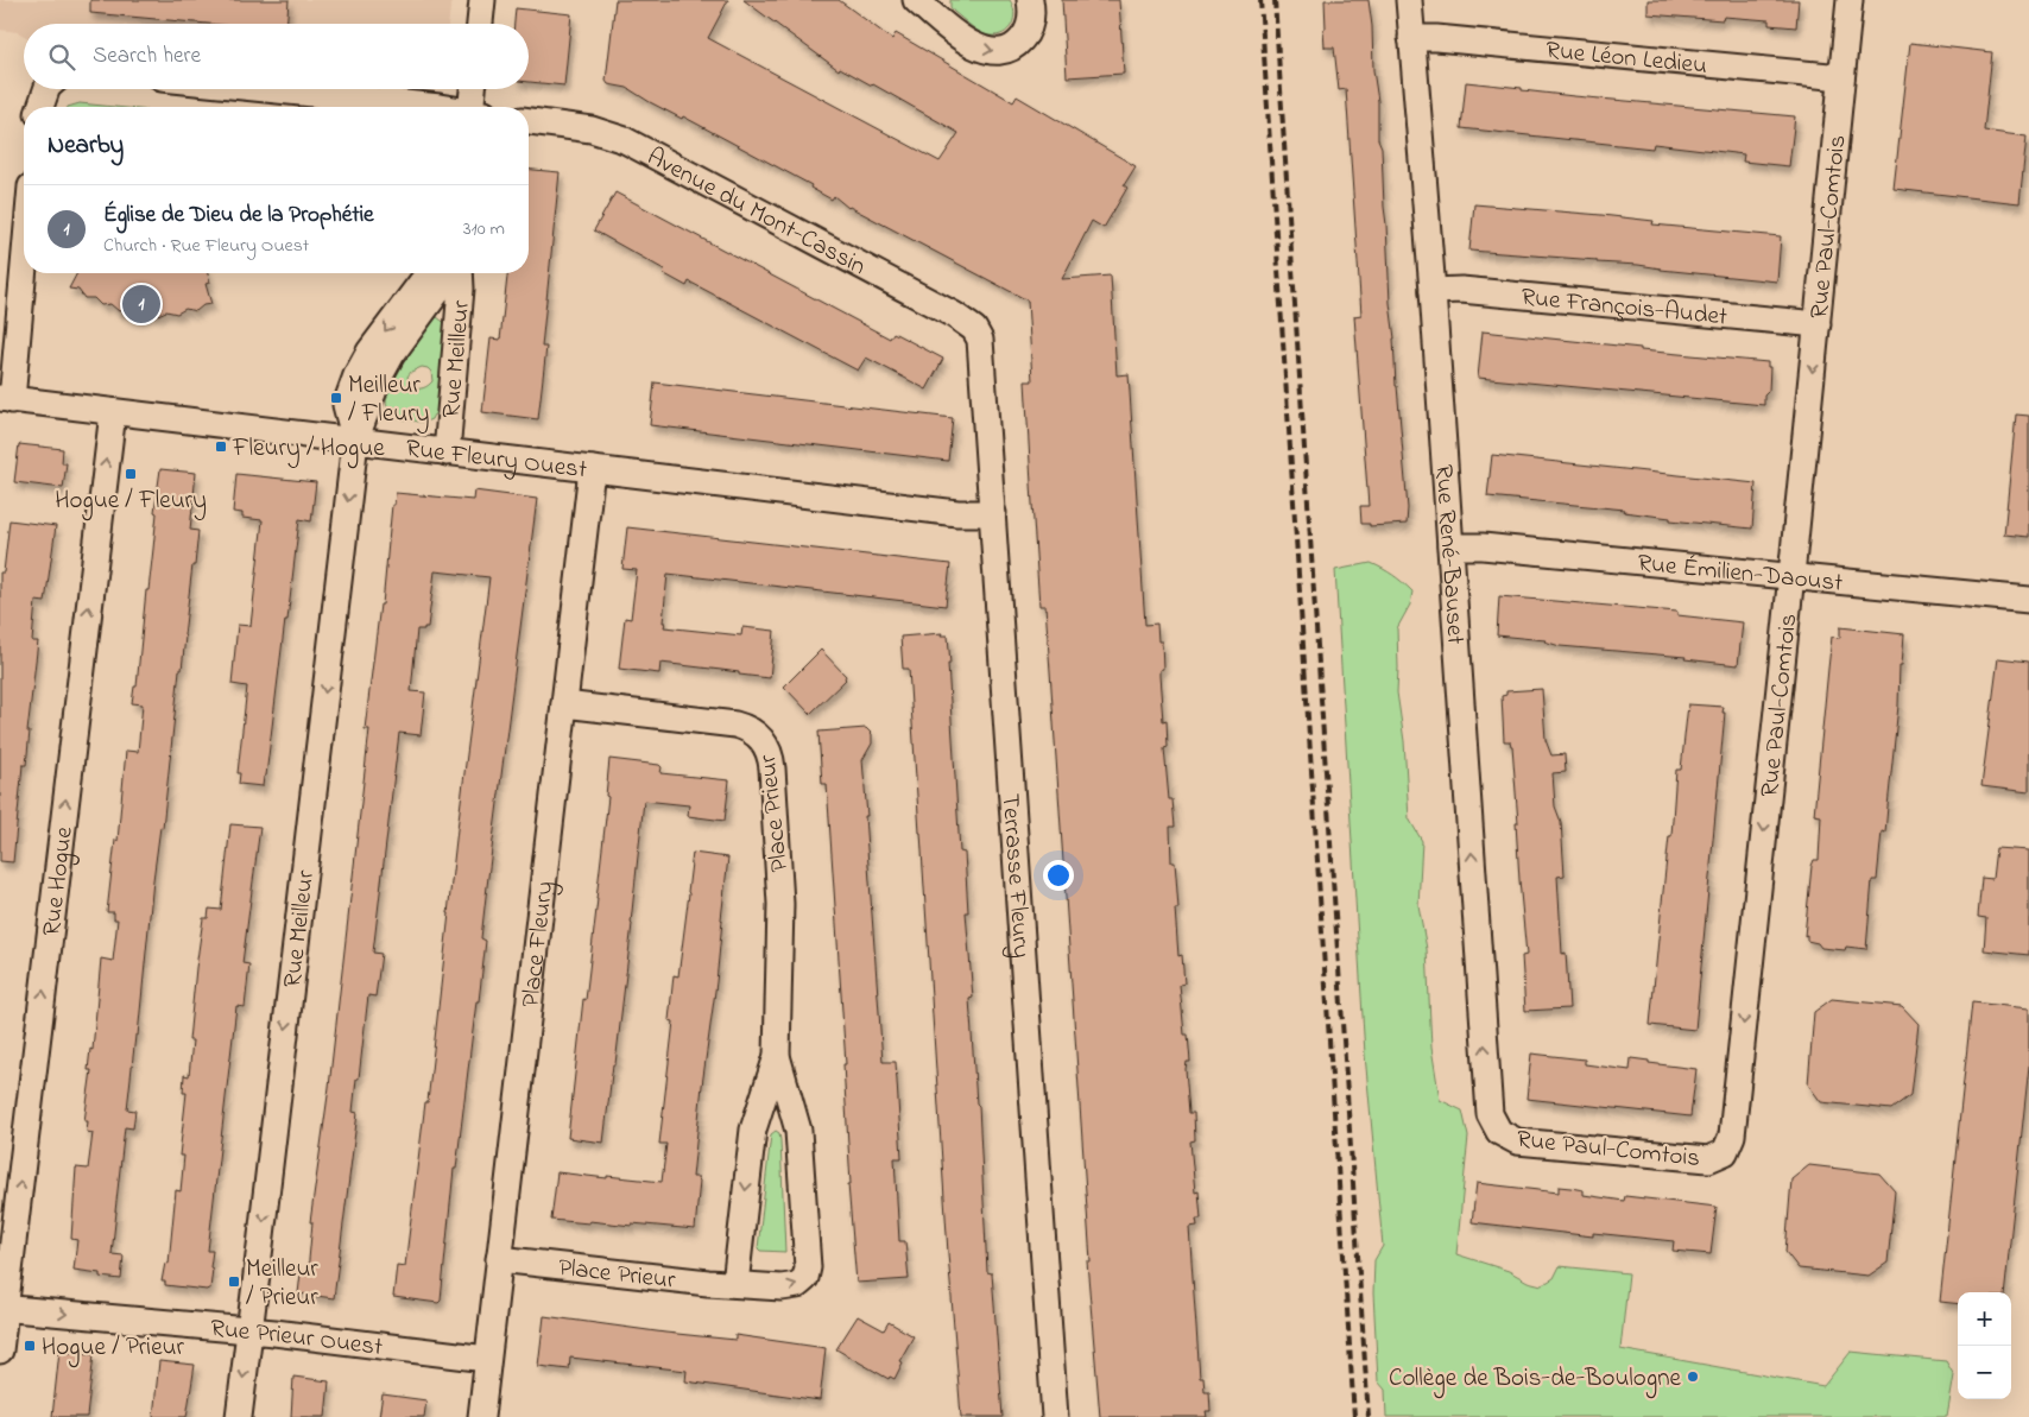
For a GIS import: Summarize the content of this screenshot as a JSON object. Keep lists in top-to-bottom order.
{
  "streets": {
    "street": [
      "Rue Léon Ledieu",
      "Avenue du Mont-Cassin",
      "Rue Paul-Comtois",
      "Rue François-Audet",
      "Rue Meilleur",
      "Rue Fleury Ouest",
      "Rue René-Bauset",
      "Rue Émilien-Daoust",
      "Place Prieur",
      "Terrasse Fleury",
      "Rue Hogue",
      "Place Fleury",
      "Rue Prieur Ouest"
    ]
  },
  "crossings": [
    ["Rue Léon Ledieu", "Rue Paul-Comtois"],
    ["Rue Léon Ledieu", "Rue René-Bauset"],
    ["Avenue du Mont-Cassin", "Terrasse Fleury"],
    ["Rue Paul-Comtois", "Rue François-Audet"],
    ["Rue Paul-Comtois", "Rue René-Bauset"],
    ["Rue Paul-Comtois", "Rue Émilien-Daoust"],
    ["Rue François-Audet", "Rue René-Bauset"],
    ["Rue Meilleur", "Rue Fleury Ouest"],
    ["Rue Meilleur", "Rue Prieur Ouest"],
    ["Rue Fleury Ouest", "Terrasse Fleury"],
    ["Rue Fleury Ouest", "Rue Hogue"],
    ["Rue Fleury Ouest", "Place Fleury"],
    ["Rue René-Bauset", "Rue Émilien-Daoust"],
    ["Place Prieur", "Place Fleury"],
    ["Rue Hogue", "Rue Prieur Ouest"],
    ["Place Fleury", "Rue Prieur Ouest"]
  ],
  "one_way": [
    "Rue Meilleur",
    "Rue René-Bauset",
    "Rue Hogue",
    "Rue Prieur Ouest"
  ],
  "places": {
    "transit": [
      "Meilleur / Fleury",
      "Fleury / Hogue",
      "Hogue / Fleury",
      "Meilleur / Prieur",
      "Hogue / Prieur"
    ],
    "other": ["Collège de Bois-de-Boulogne"]
  },
  "page": {
    "search": "Search here",
    "heading": "Nearby",
    "list": [
      {
        "mark": "1",
        "name": "Église de Dieu de la Prophétie",
        "note": "Church · Rue Fleury Ouest",
        "value": "310 m"
      }
    ],
    "pins": "1",
    "map_buttons": ["+", "−"]
  }
}
